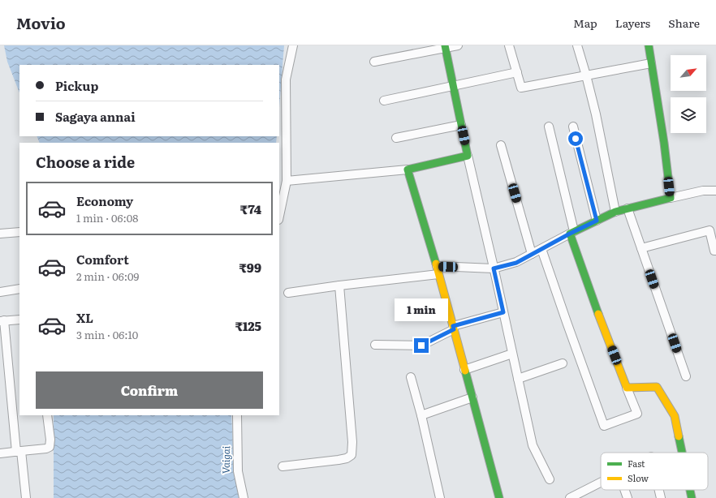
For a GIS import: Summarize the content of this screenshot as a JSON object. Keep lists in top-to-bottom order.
{
  "water": ["Vaigai"],
  "legend": ["Fast", "Slow"],
  "north": "top right",
  "page": {
    "header": "Movio",
    "nav": ["Map", "Layers", "Share"],
    "banner": ["Pickup", "Sagaya annai"],
    "heading": "Choose a ride",
    "list": [
      {
        "name": "Economy",
        "note": "1 min · 06:08",
        "value": "₹74"
      },
      {
        "name": "Comfort",
        "note": "2 min · 06:09",
        "value": "₹99"
      },
      {
        "name": "XL",
        "note": "3 min · 06:10",
        "value": "₹125"
      }
    ],
    "bubble": "1 min",
    "buttons": "Confirm"
  }
}
